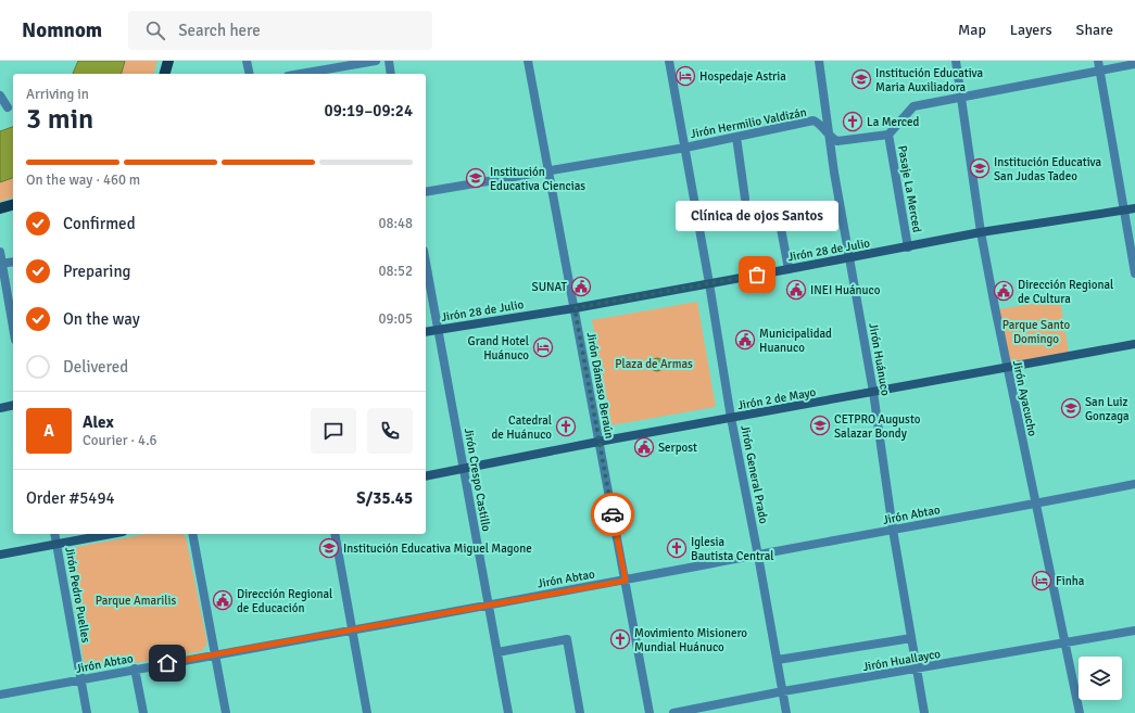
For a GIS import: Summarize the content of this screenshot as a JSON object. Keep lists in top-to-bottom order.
{
  "streets": {
    "street": [
      "Jirón Hermilio Valdizán",
      "Pasaje La Merced",
      "Jirón 28 de Julio",
      "Jirón Huánuco",
      "Jirón Dámaso Beraún",
      "Jirón 2 de Mayo",
      "Jirón Ayacucho",
      "Jirón General Prado",
      "Jirón Crespo Castillo",
      "Jirón Abtao",
      "Jirón Pedro Puelles",
      "Jirón Huallayco"
    ]
  },
  "crossings": [
    ["Jirón Hermilio Valdizán", "Pasaje La Merced"],
    ["Jirón Hermilio Valdizán", "Jirón Huánuco"],
    ["Jirón Hermilio Valdizán", "Jirón Dámaso Beraún"],
    ["Jirón Hermilio Valdizán", "Jirón General Prado"],
    ["Pasaje La Merced", "Jirón 28 de Julio"],
    ["Jirón 28 de Julio", "Jirón Huánuco"],
    ["Jirón 28 de Julio", "Jirón Dámaso Beraún"],
    ["Jirón 28 de Julio", "Jirón Ayacucho"],
    ["Jirón 28 de Julio", "Jirón General Prado"],
    ["Jirón 28 de Julio", "Jirón Crespo Castillo"],
    ["Jirón Huánuco", "Jirón 2 de Mayo"],
    ["Jirón Huánuco", "Jirón Abtao"],
    ["Jirón Huánuco", "Jirón Huallayco"],
    ["Jirón Dámaso Beraún", "Jirón 2 de Mayo"],
    ["Jirón Dámaso Beraún", "Jirón Abtao"],
    ["Jirón 2 de Mayo", "Jirón Ayacucho"],
    ["Jirón 2 de Mayo", "Jirón General Prado"],
    ["Jirón 2 de Mayo", "Jirón Crespo Castillo"],
    ["Jirón Ayacucho", "Jirón Abtao"],
    ["Jirón Ayacucho", "Jirón Huallayco"],
    ["Jirón General Prado", "Jirón Abtao"],
    ["Jirón General Prado", "Jirón Huallayco"],
    ["Jirón Crespo Castillo", "Jirón Abtao"],
    ["Jirón Abtao", "Jirón Pedro Puelles"]
  ],
  "parks": ["Parque Santo Domingo", "Plaza de Armas", "Parque Amarilis"],
  "places": {
    "hotel": ["Hospedaje Astria", "Grand Hotel Huánuco", "Finha"],
    "school or university": [
      "Institución Educativa Maria Auxiliadora",
      "Institución Educativa San Judas Tadeo",
      "Institución Educativa Ciencias",
      "San Luiz Gonzaga",
      "CETPRO Augusto Salazar Bondy",
      "Institución Educativa Miguel Magone"
    ],
    "church": [
      "La Merced",
      "Catedral de Huánuco",
      "Iglesia Bautista Central",
      "Movimiento Misionero Mundial Huánuco"
    ],
    "other": ["Clínica de ojos Santos"],
    "public building": [
      "SUNAT",
      "INEI Huánuco",
      "Dirección Regional de Cultura",
      "Municipalidad Huanuco",
      "Serpost",
      "Dirección Regional de Educación"
    ]
  },
  "page": {
    "header": "Nomnom",
    "search": "Search here",
    "nav": ["Map", "Layers", "Share"],
    "heading": ["3 min", "Arriving in", "09:19–09:24"],
    "panel": [
      "Alex",
      "Courier · 4.6",
      "Order #5494",
      "S/35.45"
    ],
    "bar": "On the way · 460 m",
    "list": [
      ["Confirmed", "08:48"],
      ["Preparing", "08:52"],
      ["On the way", "09:05"],
      "Delivered"
    ],
    "bubble": "Clínica de ojos Santos",
    "round": "A"
  }
}
